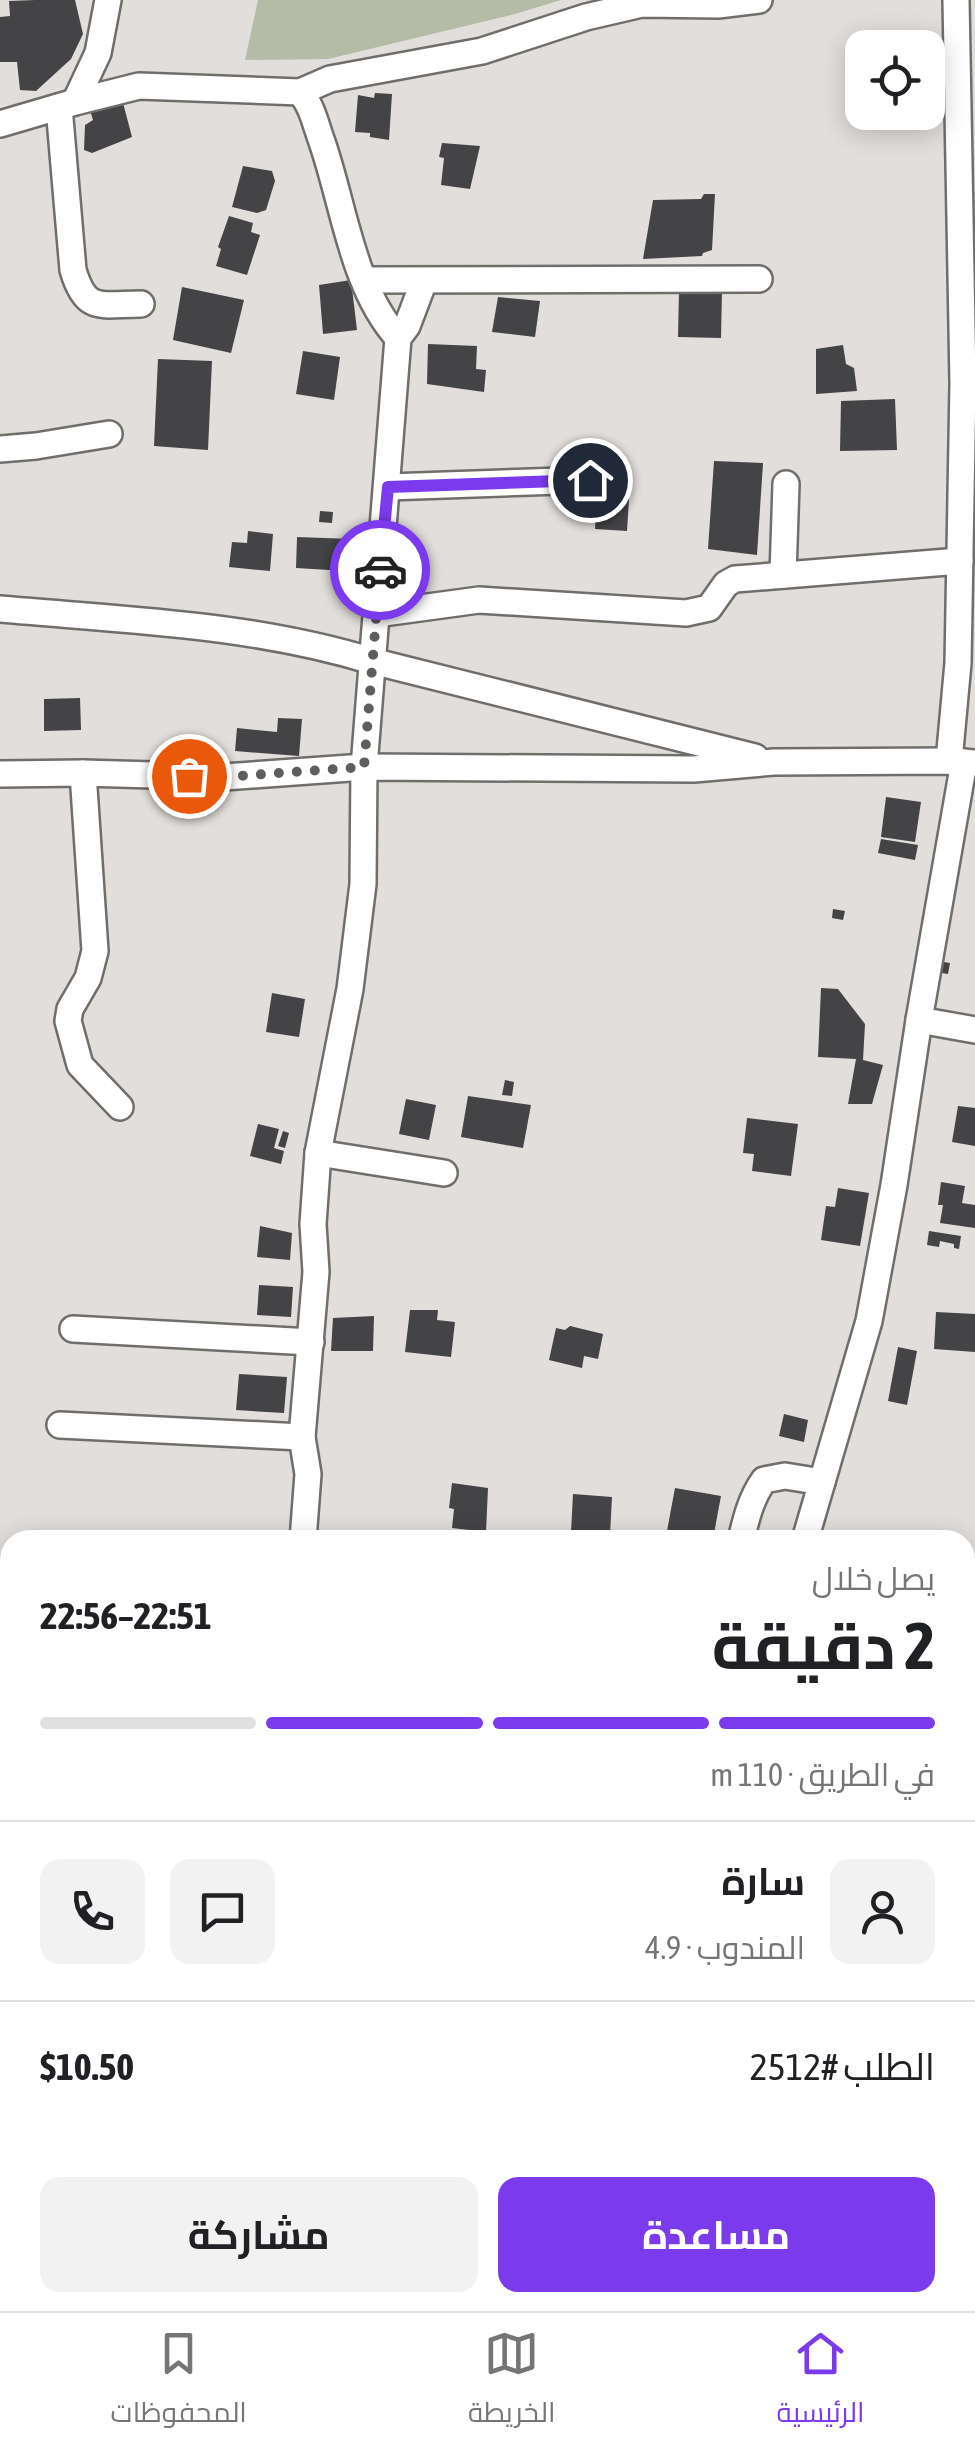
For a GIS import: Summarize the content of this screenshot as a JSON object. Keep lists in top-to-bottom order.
{
  "page": {
    "heading": ["2 دقيقة", "يصل خلال", "22:51–22:56"],
    "panel": [
      "سارة",
      "المندوب · 4.9",
      "الطلب #2512",
      "$10.50"
    ],
    "bar": "في الطريق · 110 m",
    "buttons": ["مساعدة", "مشاركة"],
    "tabs": ["الرئيسية", "الخريطة", "المحفوظات"]
  }
}
